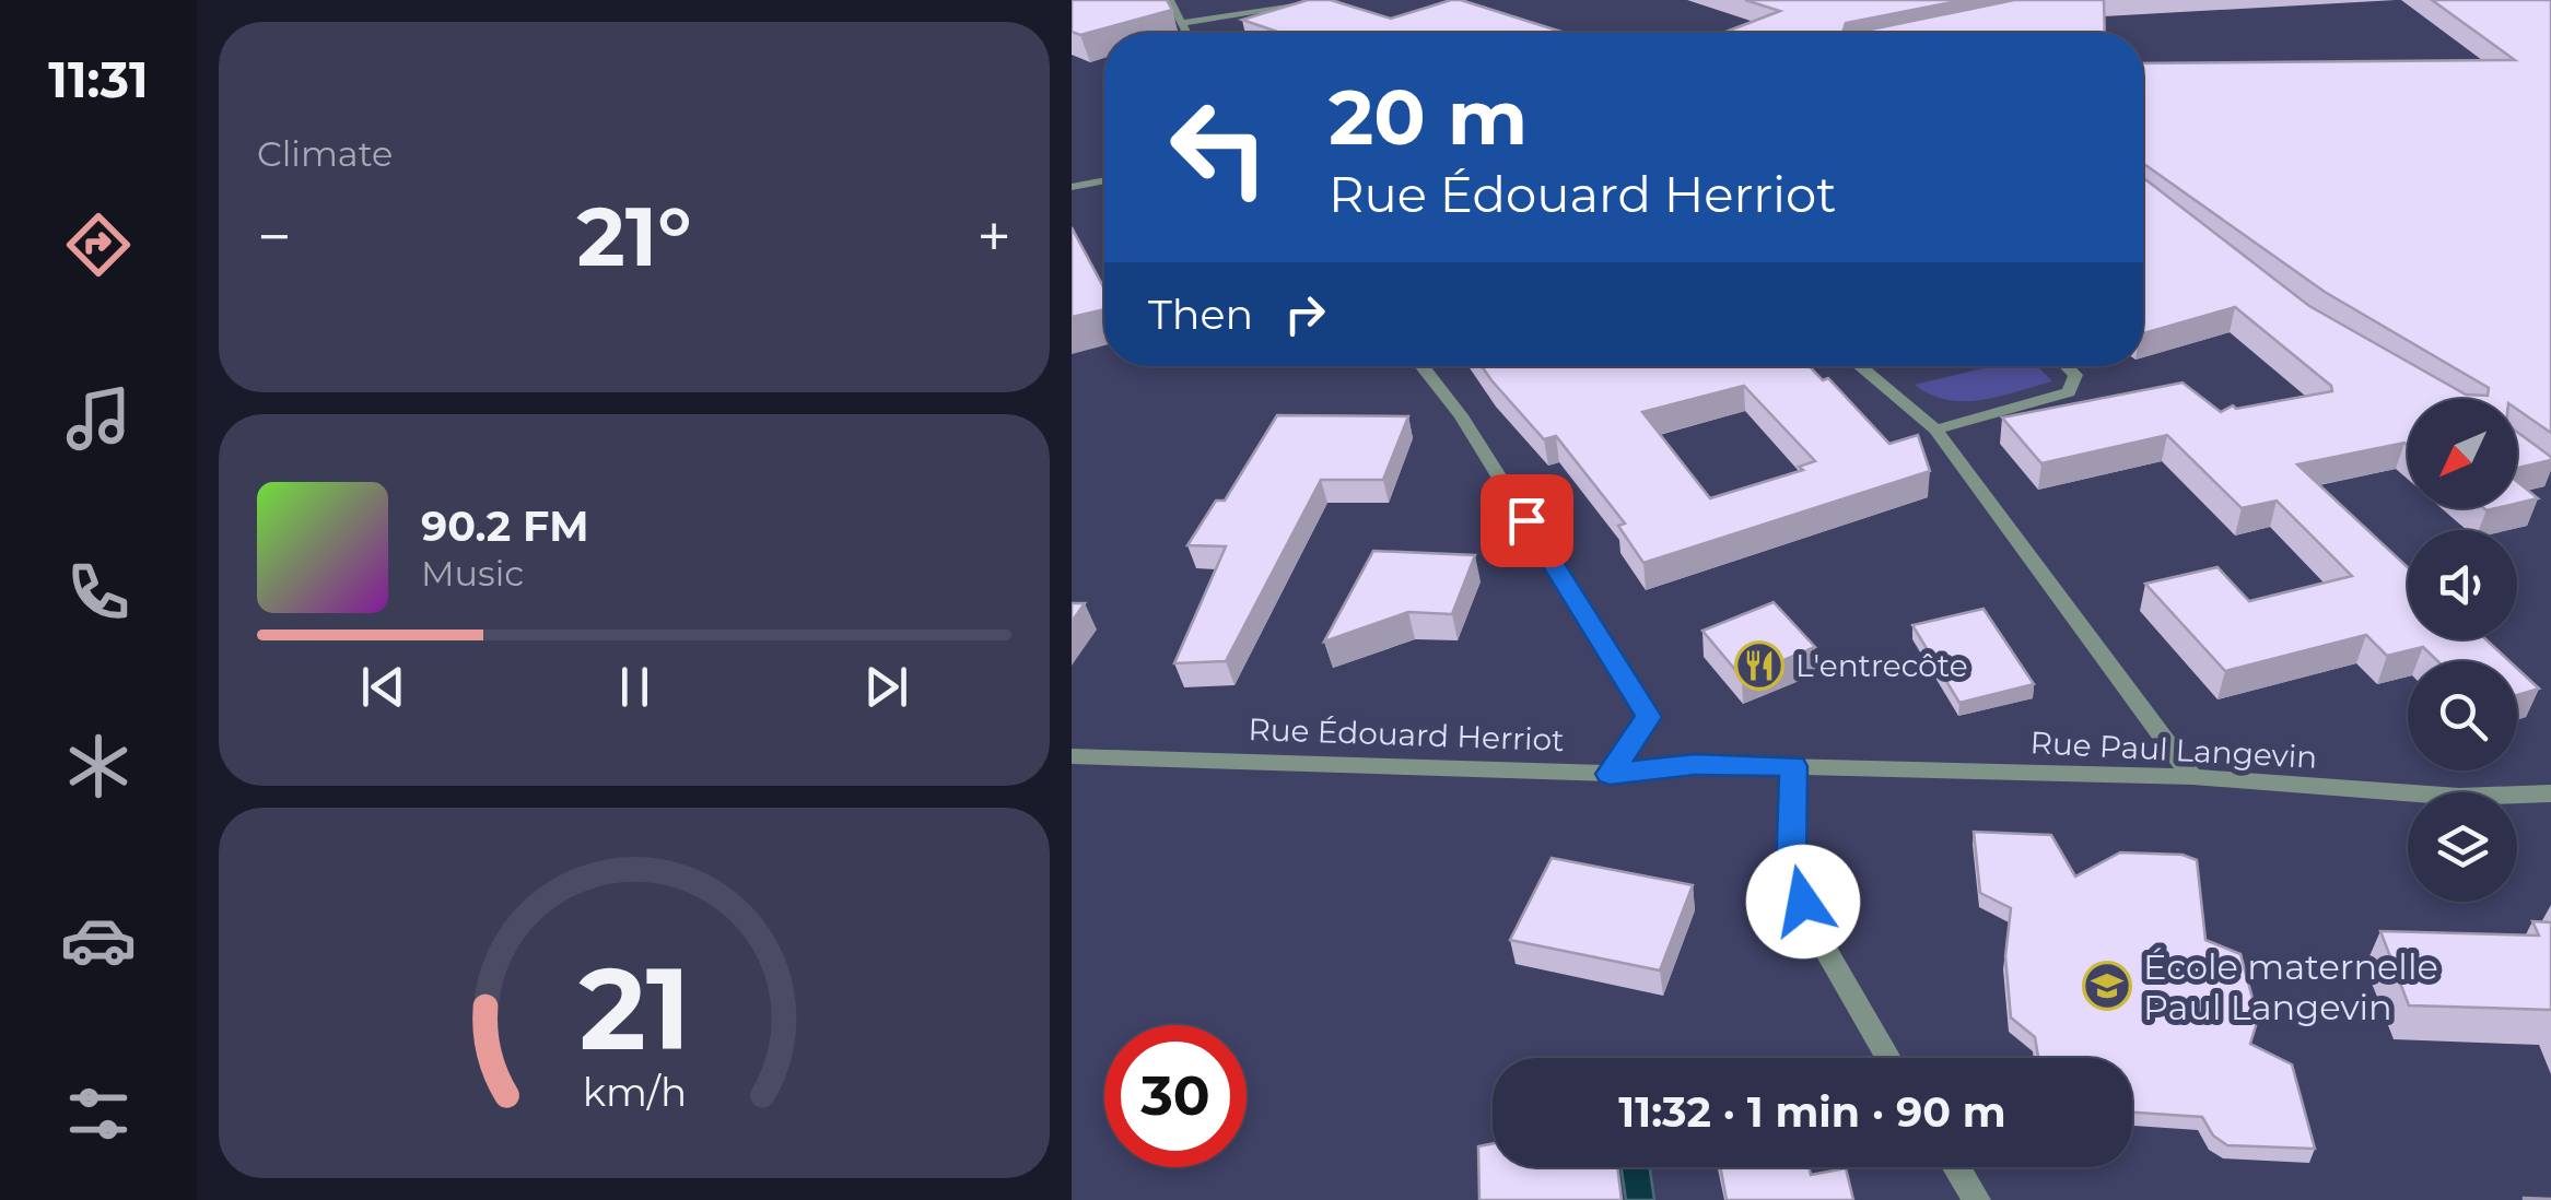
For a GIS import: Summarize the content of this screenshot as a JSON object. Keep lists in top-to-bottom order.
{
  "streets": {
    "street": ["Rue Édouard Herriot", "Rue Paul Langevin"]
  },
  "crossings": [
    ["Rue Édouard Herriot", "Rue Paul Langevin"]
  ],
  "places": {
    "restaurant": ["L'entrecôte"],
    "school or university": ["École maternelle Paul Langevin"]
  },
  "north": "bottom left",
  "page": {
    "tabs": "11:31",
    "tile": "Climate",
    "turn": ["20 m", "Rue Édouard Herriot"],
    "heat": ["−", "21°", "+"],
    "then": "Then",
    "song": ["90.2 FM", "Music"],
    "limit": "30",
    "trip": "11:32 · 1 min · 90 m",
    "gauge": ["21", "km/h"]
  }
}
